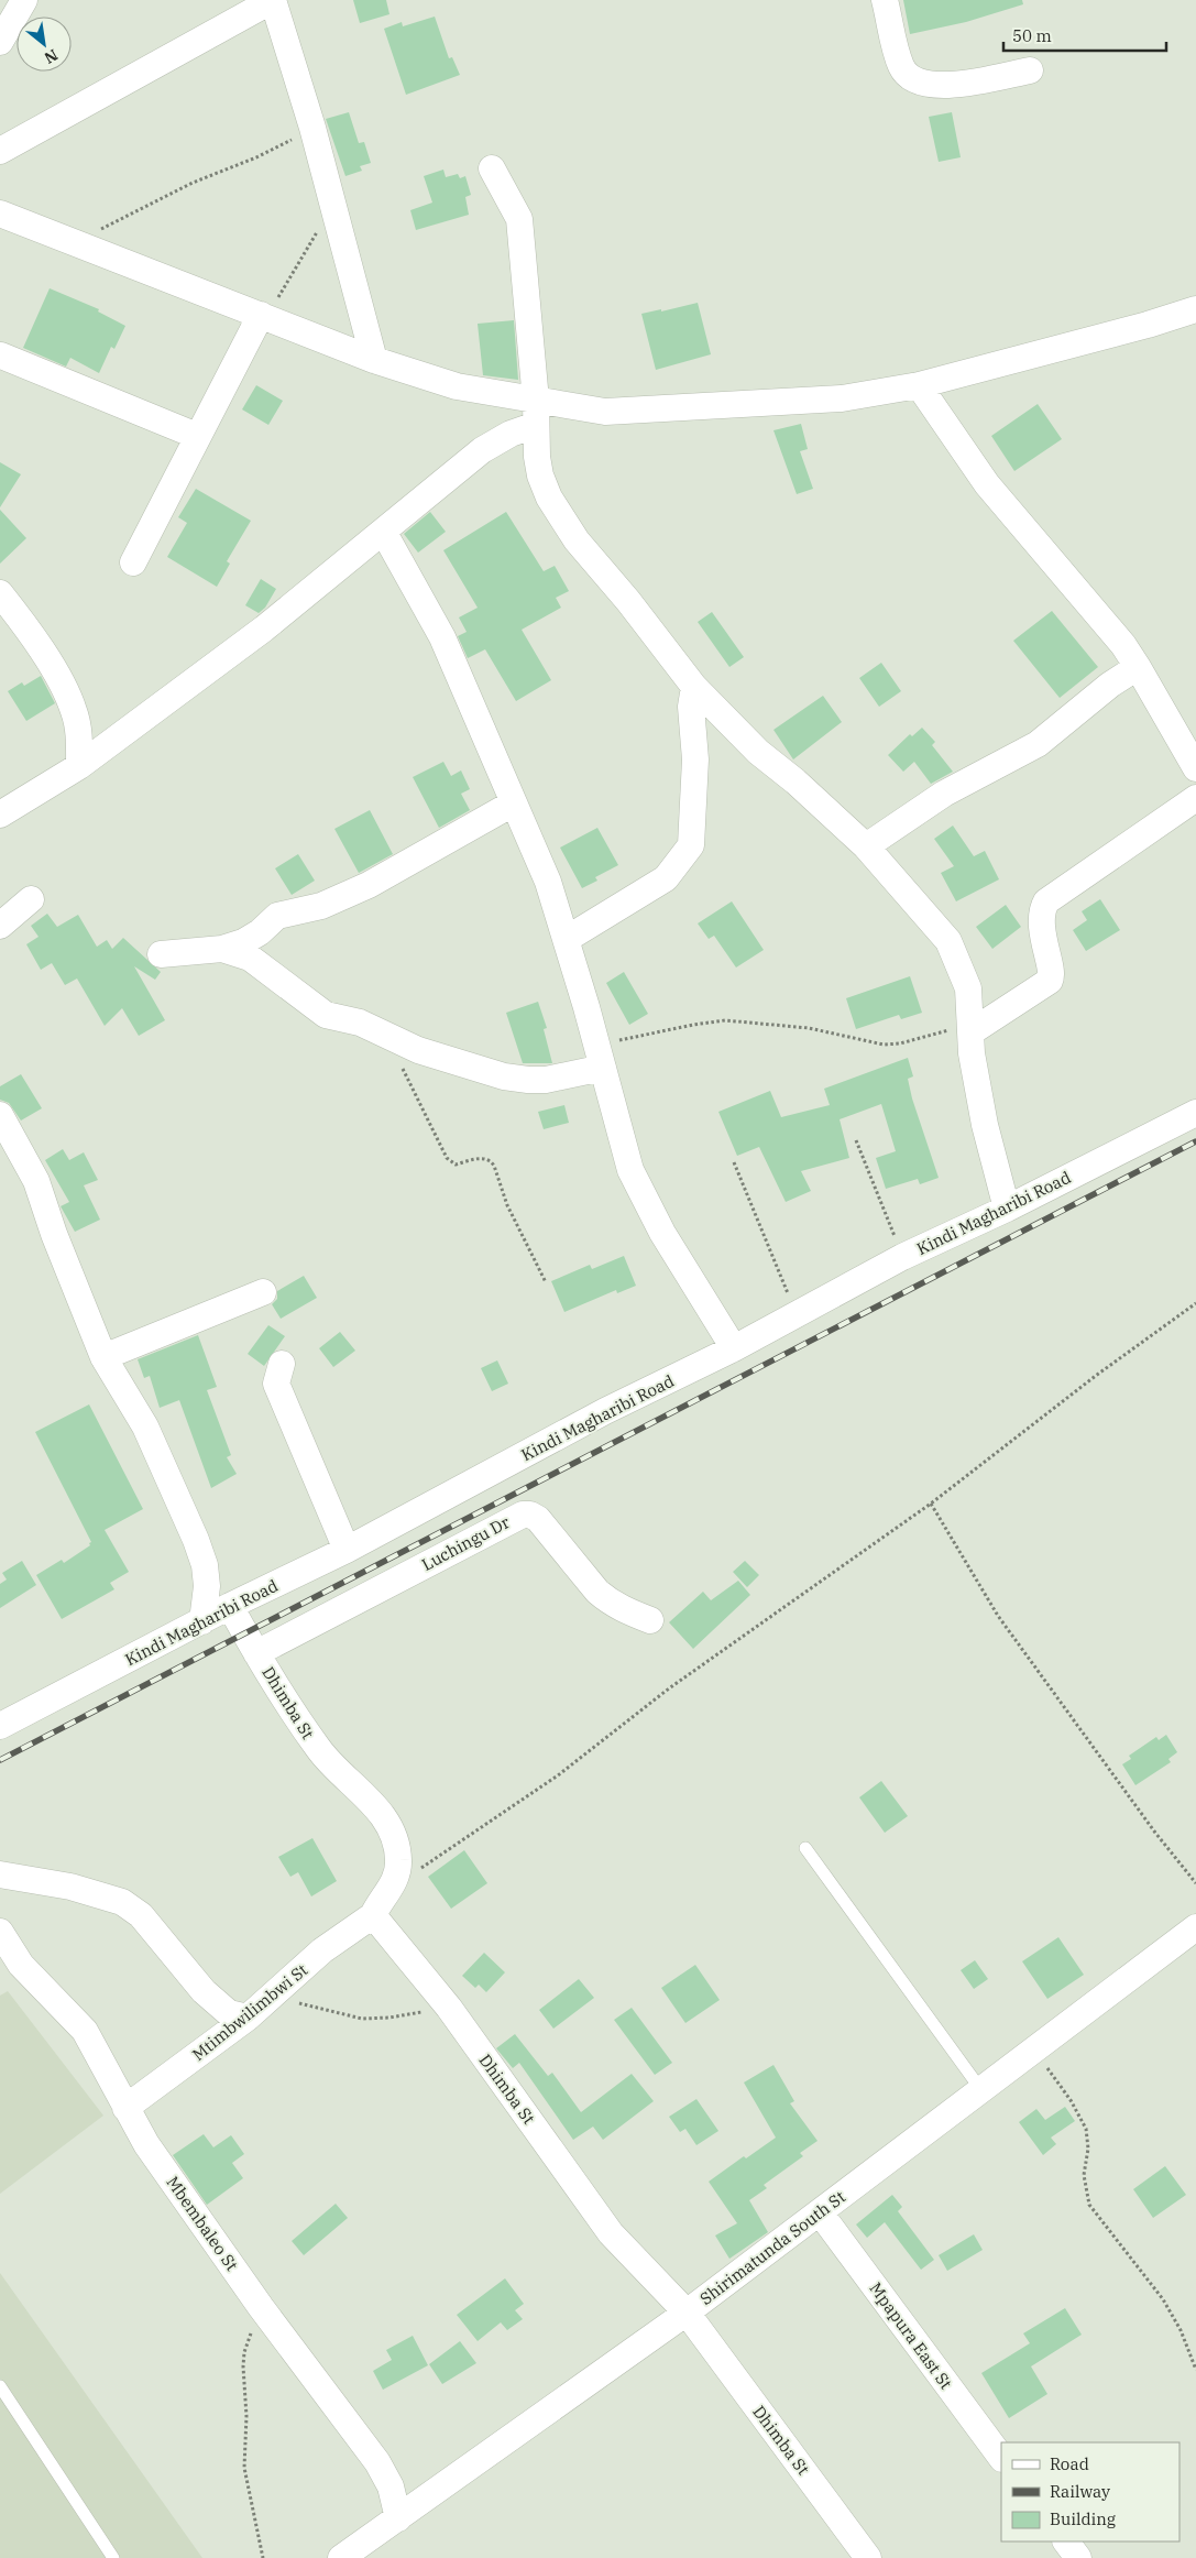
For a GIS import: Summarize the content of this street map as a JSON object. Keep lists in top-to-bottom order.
{
  "streets": {
    "street": [
      "Kindi Magharibi Road",
      "Luchingu Dr",
      "Dhimba St",
      "Mtimbwilimbwi St",
      "Mbembaleo St",
      "Shirimatunda South St",
      "Mpapura East St"
    ]
  },
  "crossings": [
    ["Kindi Magharibi Road", "Dhimba St"],
    ["Luchingu Dr", "Dhimba St"],
    ["Dhimba St", "Mtimbwilimbwi St"],
    ["Dhimba St", "Shirimatunda South St"],
    ["Mtimbwilimbwi St", "Mbembaleo St"],
    ["Mbembaleo St", "Shirimatunda South St"],
    ["Shirimatunda South St", "Mpapura East St"]
  ],
  "legend": ["Road", "Railway", "Building"],
  "scale_bar": "50 m",
  "north": "bottom right"
}
